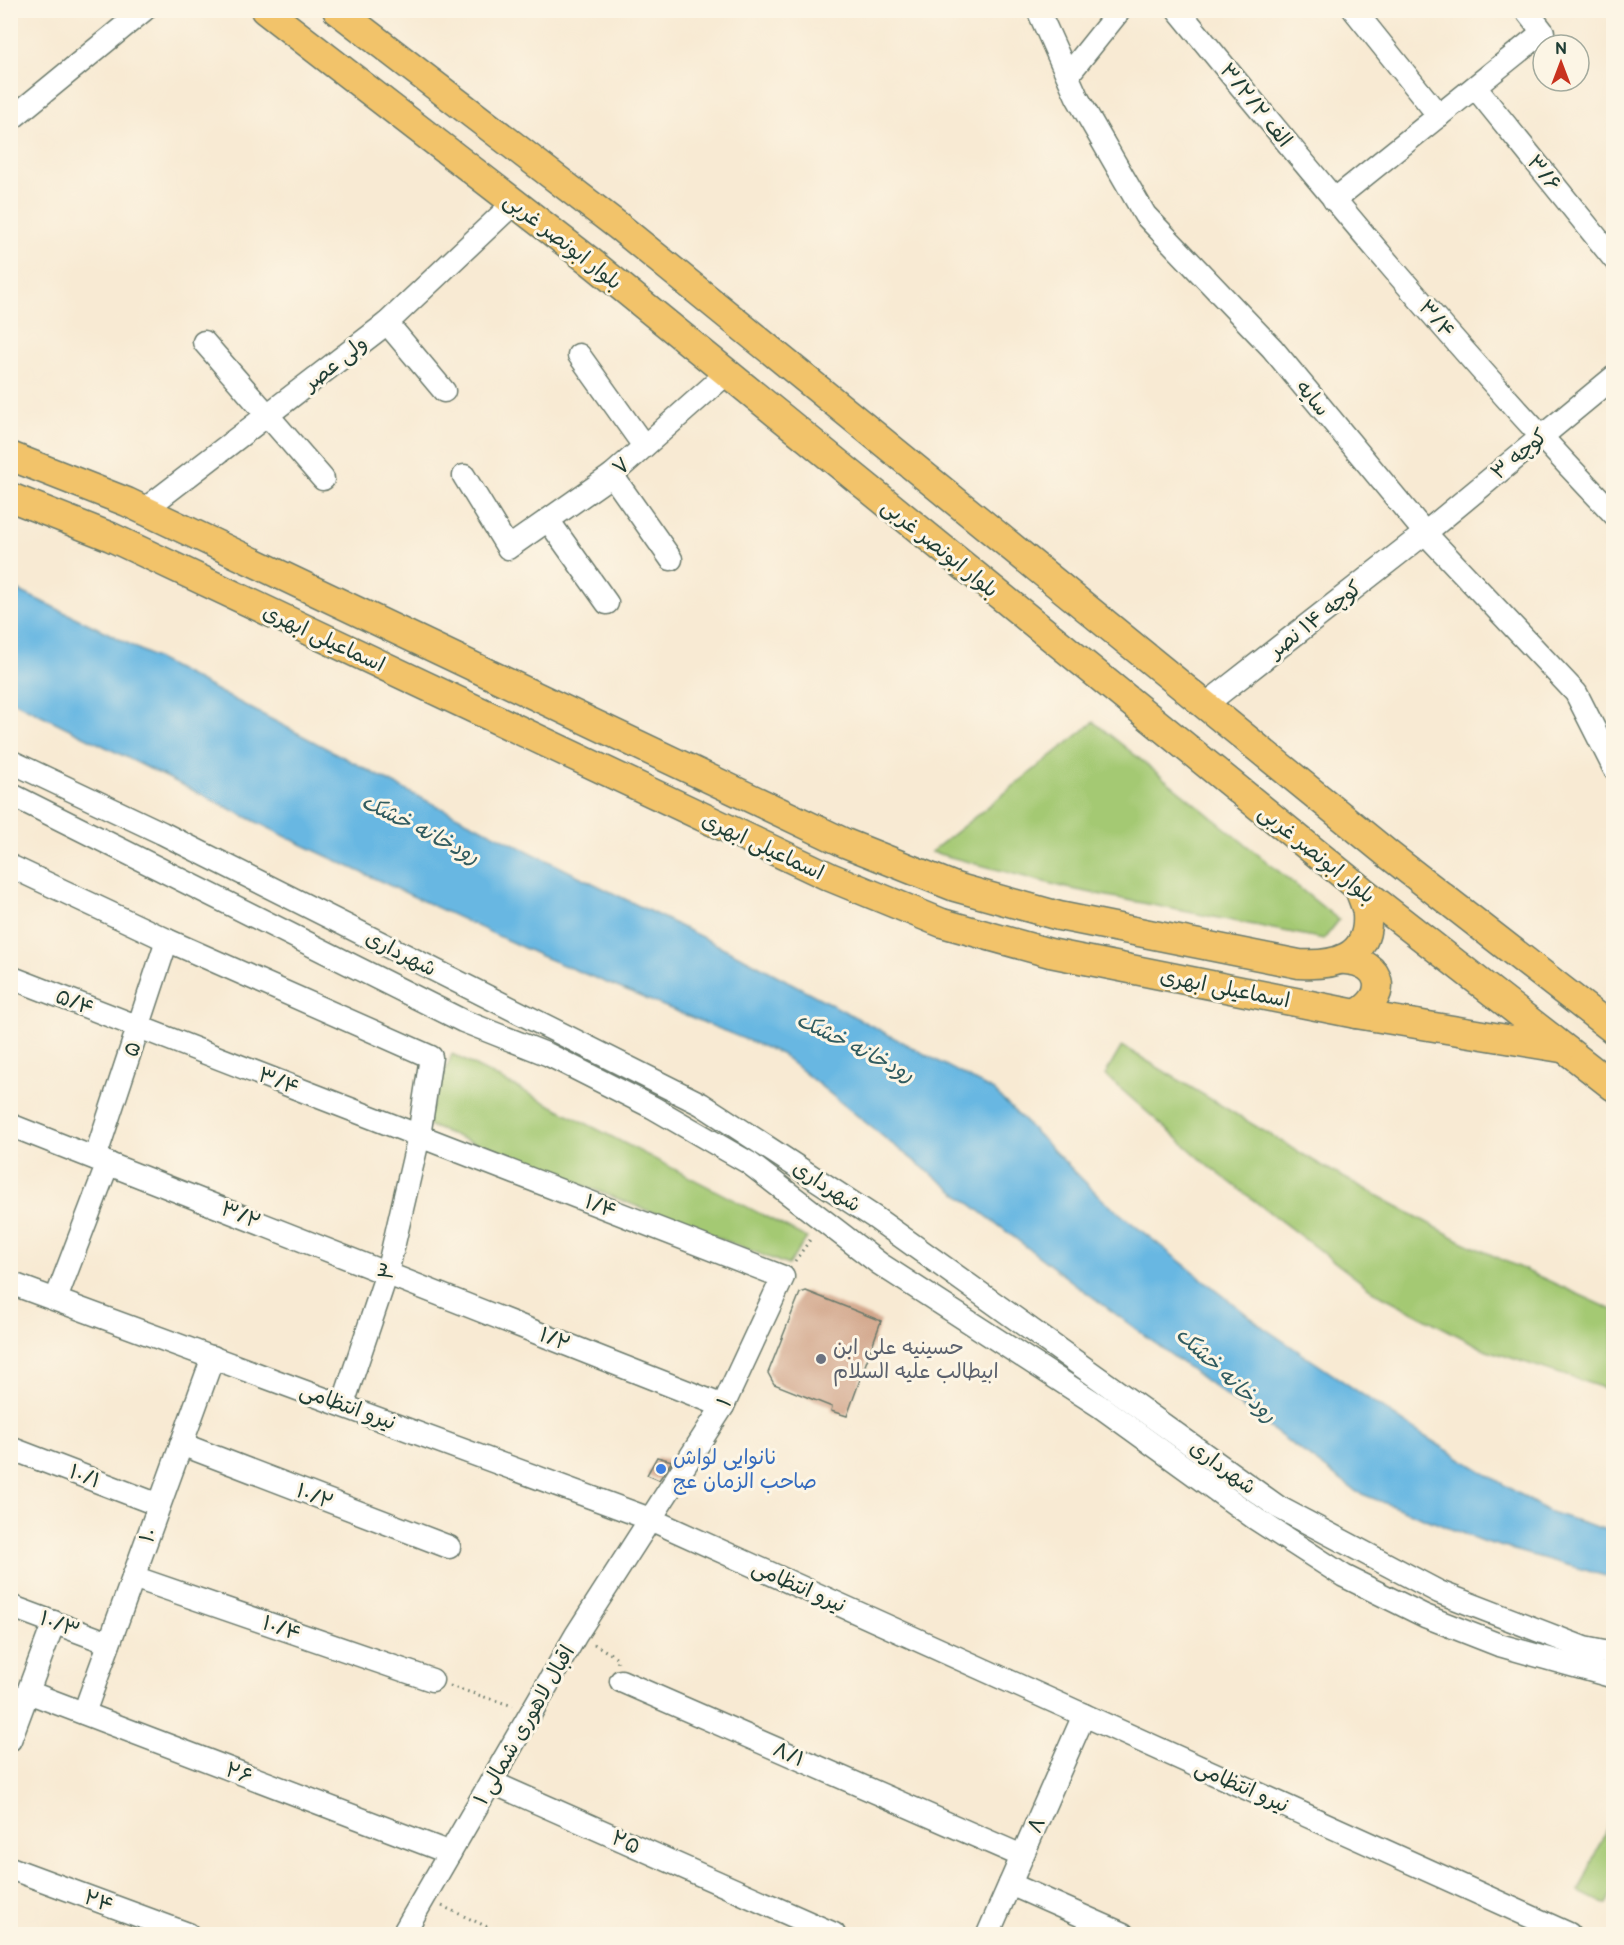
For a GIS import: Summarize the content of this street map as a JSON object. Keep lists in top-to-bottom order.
{
  "streets": {
    "main road": ["بلوار ابونصر غربی", "اسماعیلی ابهری"],
    "street": [
      "۳/۲/۲ الف",
      "۳/۶",
      "۳/۴",
      "ولی عصر",
      "سایه",
      "کوچه ۳",
      "۷",
      "کوچه ۱۴ نصر",
      "شهرداری",
      "۵/۴",
      "۵",
      "۱/۴",
      "۳/۲",
      "۳",
      "۱/۲",
      "۱",
      "نیرو انتظامی",
      "۱۰/۱",
      "۱۰/۲",
      "۱۰",
      "۱۰/۳",
      "۱۰/۴",
      "اقبال لاهوری شمالی ۱",
      "۸/۱",
      "۲۶",
      "۸",
      "۲۵",
      "۲۴"
    ]
  },
  "crossings": [
    ["۳/۲/۲ الف", "۳/۴"],
    ["بلوار ابونصر غربی", "ولی عصر"],
    ["بلوار ابونصر غربی", "۷"],
    ["بلوار ابونصر غربی", "اسماعیلی ابهری"],
    ["۳/۴", "کوچه ۳"],
    ["۳/۴", "۵/۴"],
    ["۳/۴", "۵"],
    ["۳/۴", "۱/۴"],
    ["۳/۴", "۳"],
    ["ولی عصر", "اسماعیلی ابهری"],
    ["سایه", "کوچه ۳"],
    ["سایه", "کوچه ۱۴ نصر"],
    ["کوچه ۳", "کوچه ۱۴ نصر"],
    ["۵/۴", "۵"],
    ["۵", "۳/۲"],
    ["۵", "۳"],
    ["۵", "نیرو انتظامی"],
    ["۱/۴", "۳"],
    ["۱/۴", "۱"],
    ["۳/۲", "۳"],
    ["۳/۲", "۱/۲"],
    ["۳", "۱/۲"],
    ["۳", "نیرو انتظامی"],
    ["۱/۲", "۱"],
    ["۱", "نیرو انتظامی"],
    ["۱", "اقبال لاهوری شمالی ۱"],
    ["نیرو انتظامی", "۱۰"],
    ["نیرو انتظامی", "اقبال لاهوری شمالی ۱"],
    ["نیرو انتظامی", "۸"],
    ["۱۰/۱", "۱۰"],
    ["۱۰/۲", "۱۰"],
    ["۱۰", "۱۰/۳"],
    ["۱۰", "۱۰/۴"],
    ["۱۰", "۲۶"],
    ["اقبال لاهوری شمالی ۱", "۲۶"],
    ["اقبال لاهوری شمالی ۱", "۲۵"],
    ["۸/۱", "۸"]
  ],
  "water": ["رودخانه خشک"],
  "places": ["حسینیه علی ابن ابیطالب علیه السلام", "نانوایی لواش صاحب الزمان عج"],
  "north": "top"
}
